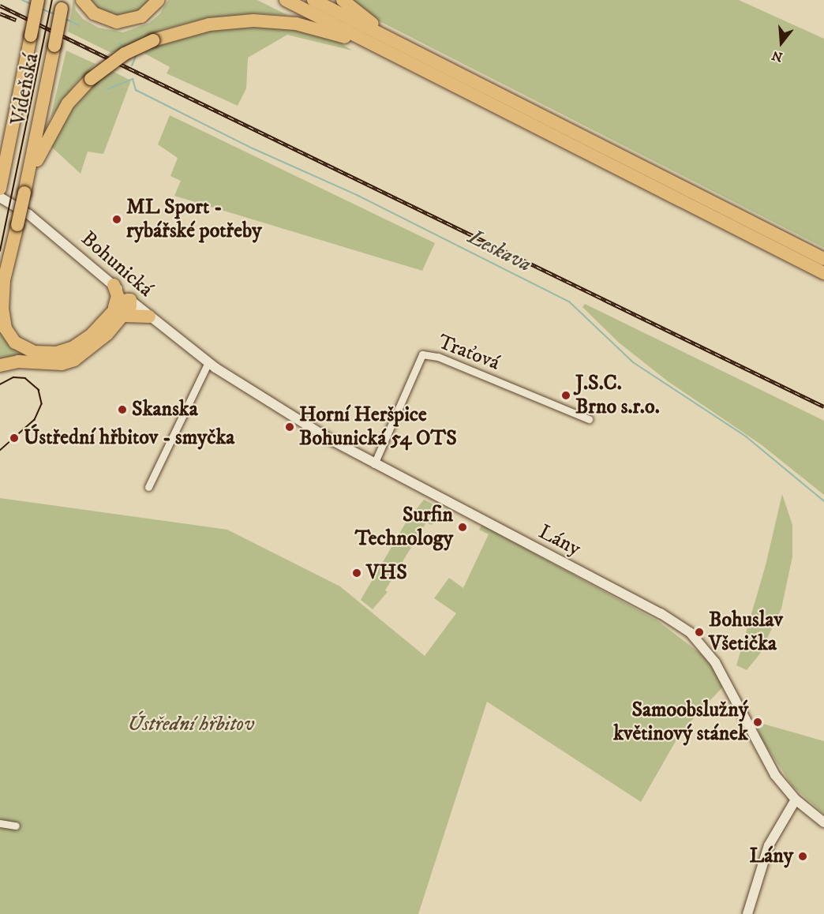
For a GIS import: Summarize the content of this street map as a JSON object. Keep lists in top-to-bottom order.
{
  "streets": {
    "highway": ["Vídeňská"],
    "street": ["Bohunická", "Traťová", "Lány"]
  },
  "crossings": [
    ["Bohunická", "Lány"],
    ["Traťová", "Lány"]
  ],
  "water": ["Leskava"],
  "parks": ["Ústřední hřbitov"],
  "places": [
    "ML Sport - rybářské potřeby",
    "J.S.C. Brno s.r.o.",
    "Skanska",
    "Horní Heršpice Bohunická 54 OTS",
    "Ústřední hřbitov - smyčka",
    "Surfin Technology",
    "VHS",
    "Bohuslav Všetička",
    "Samoobslužný květinový stánek",
    "Lány"
  ],
  "north": "bottom"
}
